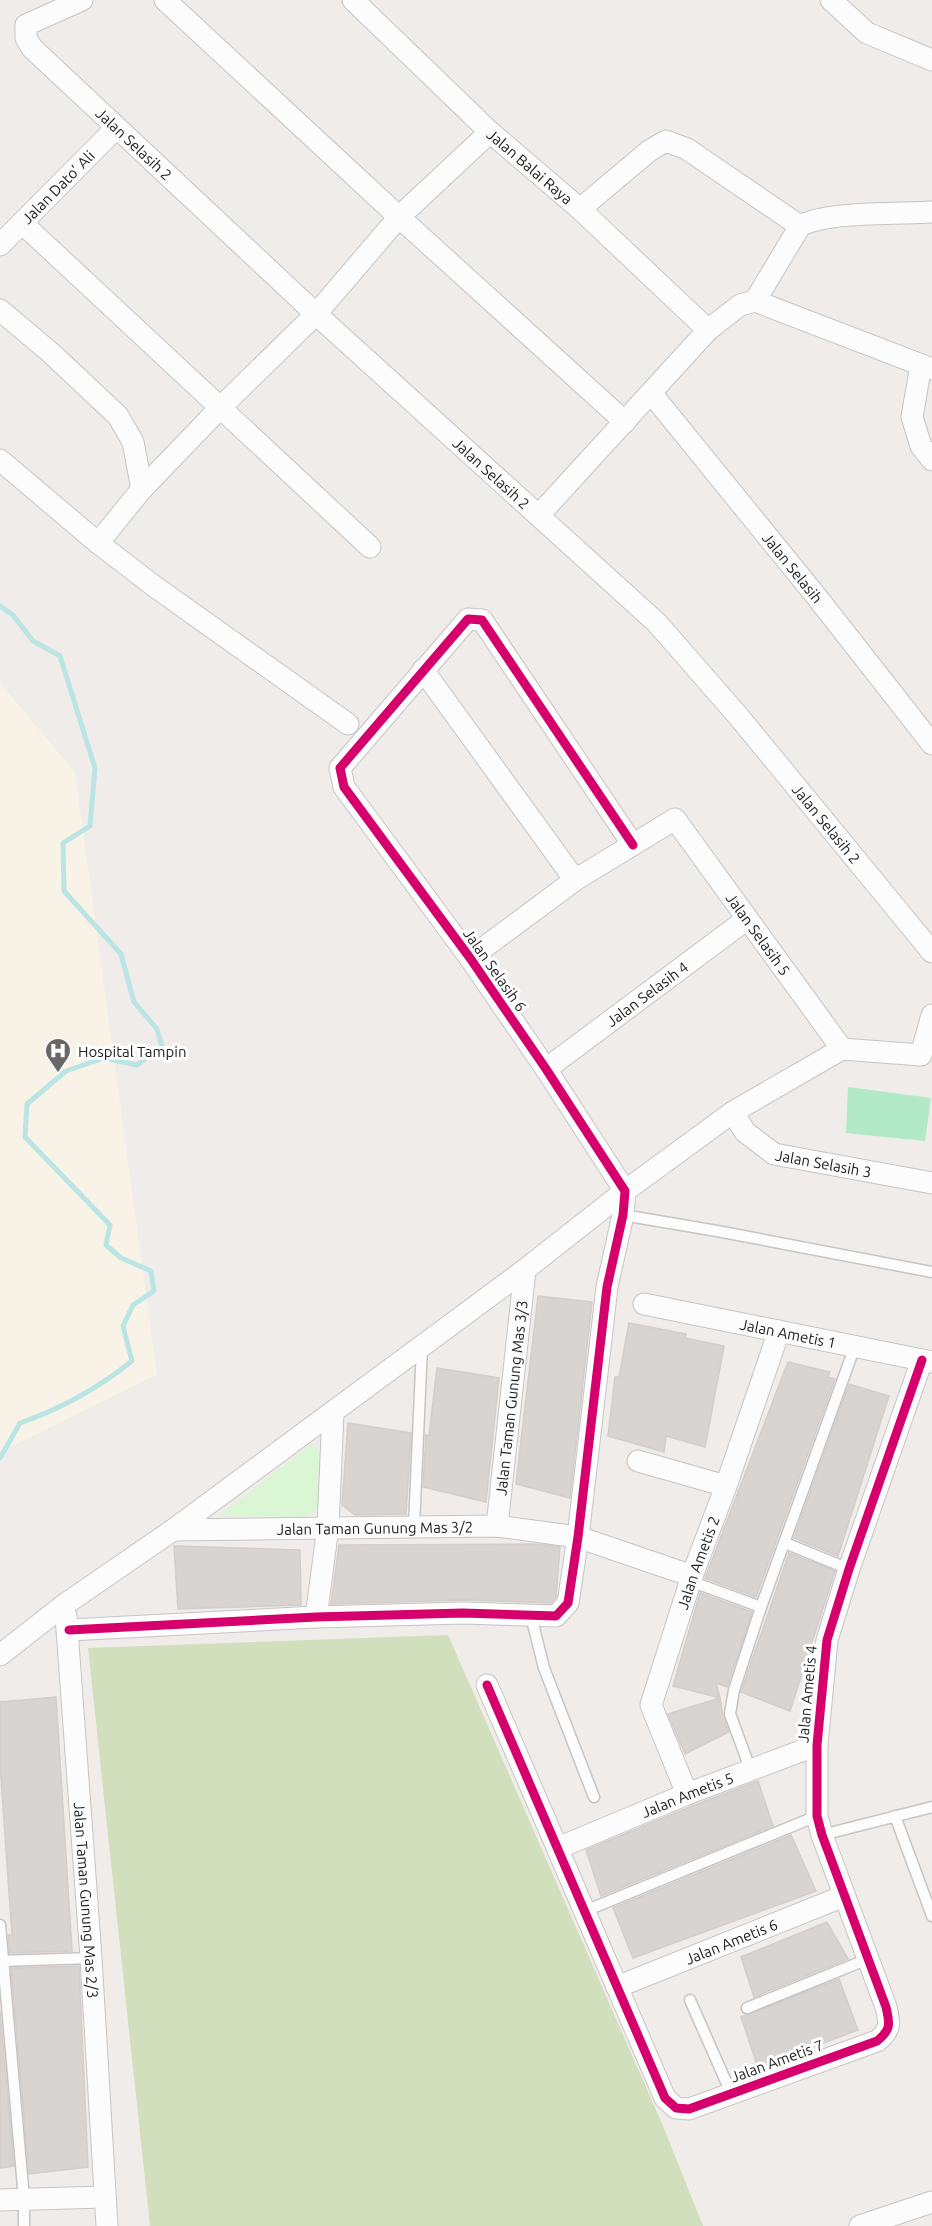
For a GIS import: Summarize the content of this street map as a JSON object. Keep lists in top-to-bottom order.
{
  "streets": {
    "street": [
      "Jalan Selasih 2",
      "Jalan Balai Raya",
      "Jalan Dato’ Ali",
      "Jalan Selasih",
      "Jalan Selasih 5",
      "Jalan Selasih 6",
      "Jalan Selasih 4",
      "Jalan Selasih 3",
      "Jalan Ametis 1",
      "Jalan Taman Gunung Mas 3/3",
      "Jalan Taman Gunung Mas 3/2",
      "Jalan Ametis 2",
      "Jalan Ametis 4",
      "Jalan Ametis 5",
      "Jalan Taman Gunung Mas 2/3",
      "Jalan Ametis 6",
      "Jalan Ametis 7"
    ]
  },
  "crossings": [
    ["Jalan Selasih 2", "Jalan Dato’ Ali"],
    ["Jalan Selasih 5", "Jalan Selasih 4"],
    ["Jalan Selasih 6", "Jalan Selasih 4"],
    ["Jalan Ametis 1", "Jalan Ametis 2"],
    ["Jalan Ametis 1", "Jalan Ametis 4"],
    ["Jalan Taman Gunung Mas 3/3", "Jalan Taman Gunung Mas 3/2"],
    ["Jalan Taman Gunung Mas 3/2", "Jalan Ametis 2"],
    ["Jalan Ametis 2", "Jalan Ametis 5"],
    ["Jalan Ametis 4", "Jalan Ametis 5"],
    ["Jalan Ametis 4", "Jalan Ametis 6"],
    ["Jalan Ametis 4", "Jalan Ametis 7"],
    ["Jalan Ametis 6", "Jalan Ametis 7"]
  ],
  "places": {
    "hospital": ["Hospital Tampin"]
  }
}
